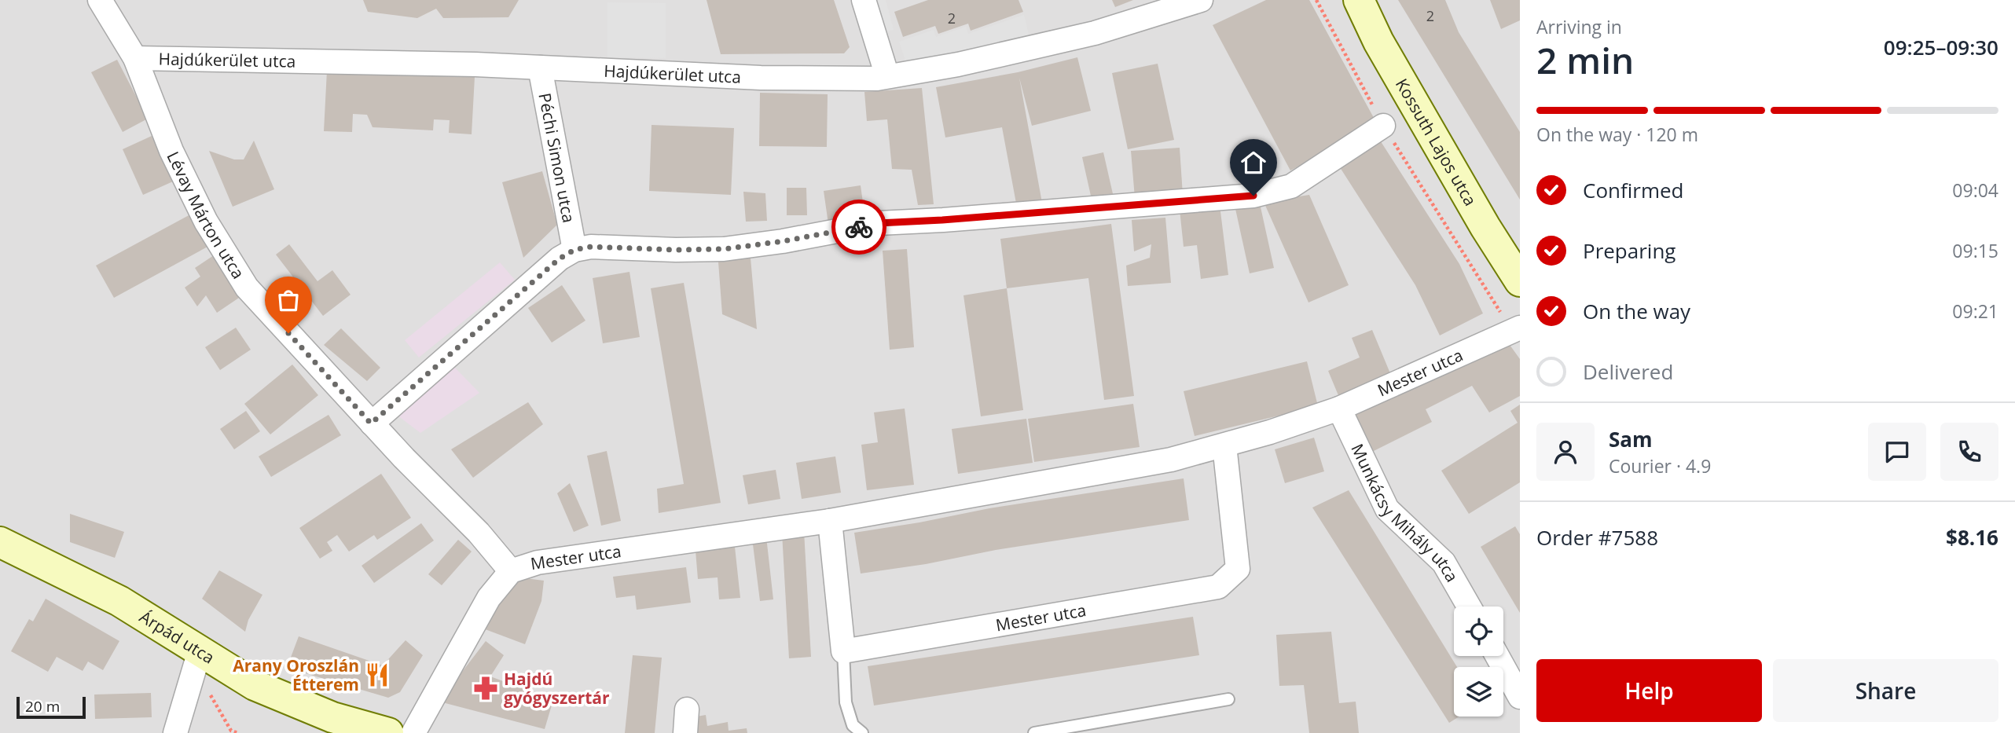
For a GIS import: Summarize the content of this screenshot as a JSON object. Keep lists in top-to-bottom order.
{
  "streets": {
    "street": [
      "Hajdúkerület utca",
      "Kossuth Lajos utca",
      "Péchi Simon utca",
      "Lévay Márton utca",
      "Mester utca",
      "Munkácsy Mihály utca",
      "Árpád utca"
    ]
  },
  "crossings": [
    ["Hajdúkerület utca", "Péchi Simon utca"],
    ["Hajdúkerület utca", "Lévay Márton utca"],
    ["Lévay Márton utca", "Mester utca"],
    ["Mester utca", "Munkácsy Mihály utca"]
  ],
  "places": {
    "restaurant": ["Arany Oroszlán Étterem"],
    "pharmacy": ["Hajdú gyógyszertár"]
  },
  "house_numbers": ["2", "2"],
  "scale_bar": "20 m",
  "page": {
    "heading": ["2 min", "Arriving in", "09:25–09:30"],
    "panel": [
      "Sam",
      "Courier · 4.9",
      "Order #7588",
      "$8.16"
    ],
    "bar": "On the way · 120 m",
    "list": [
      ["Confirmed", "09:04"],
      ["Preparing", "09:15"],
      ["On the way", "09:21"],
      "Delivered"
    ],
    "buttons": ["Help", "Share"],
    "scale": "20 m"
  }
}
